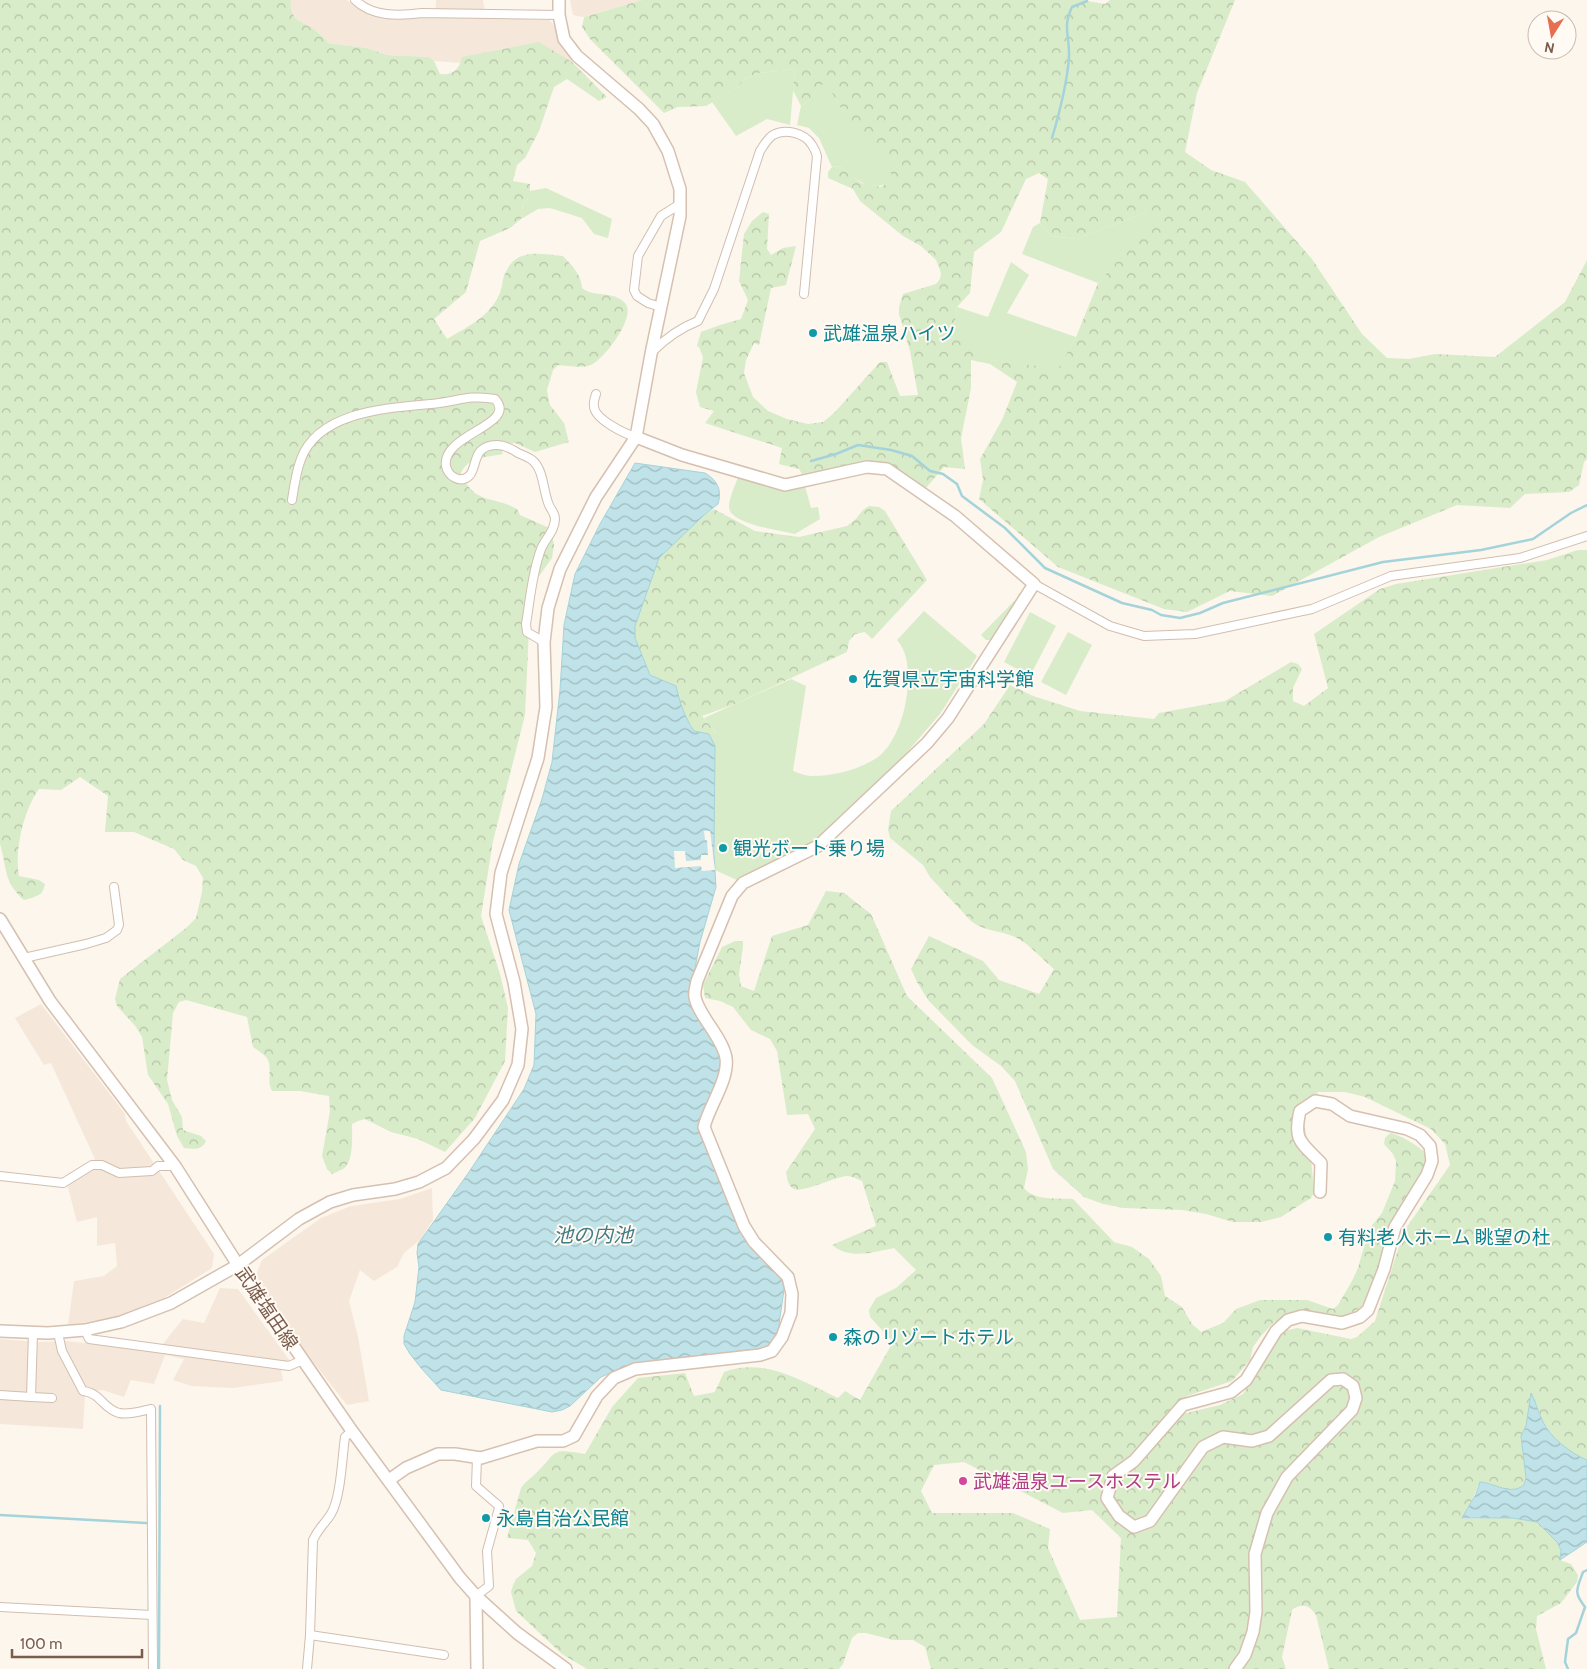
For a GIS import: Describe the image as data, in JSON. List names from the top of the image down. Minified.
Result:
{"streets":{"street":["武雄塩田線"]},"water":["池の内池"],"places":["武雄温泉ハイツ","佐賀県立宇宙科学館","観光ボート乗り場","有料老人ホーム 眺望の杜","森のリゾートホテル","武雄温泉ユースホステル","永島自治公民館"],"scale_bar":"100 m","north":"bottom"}
